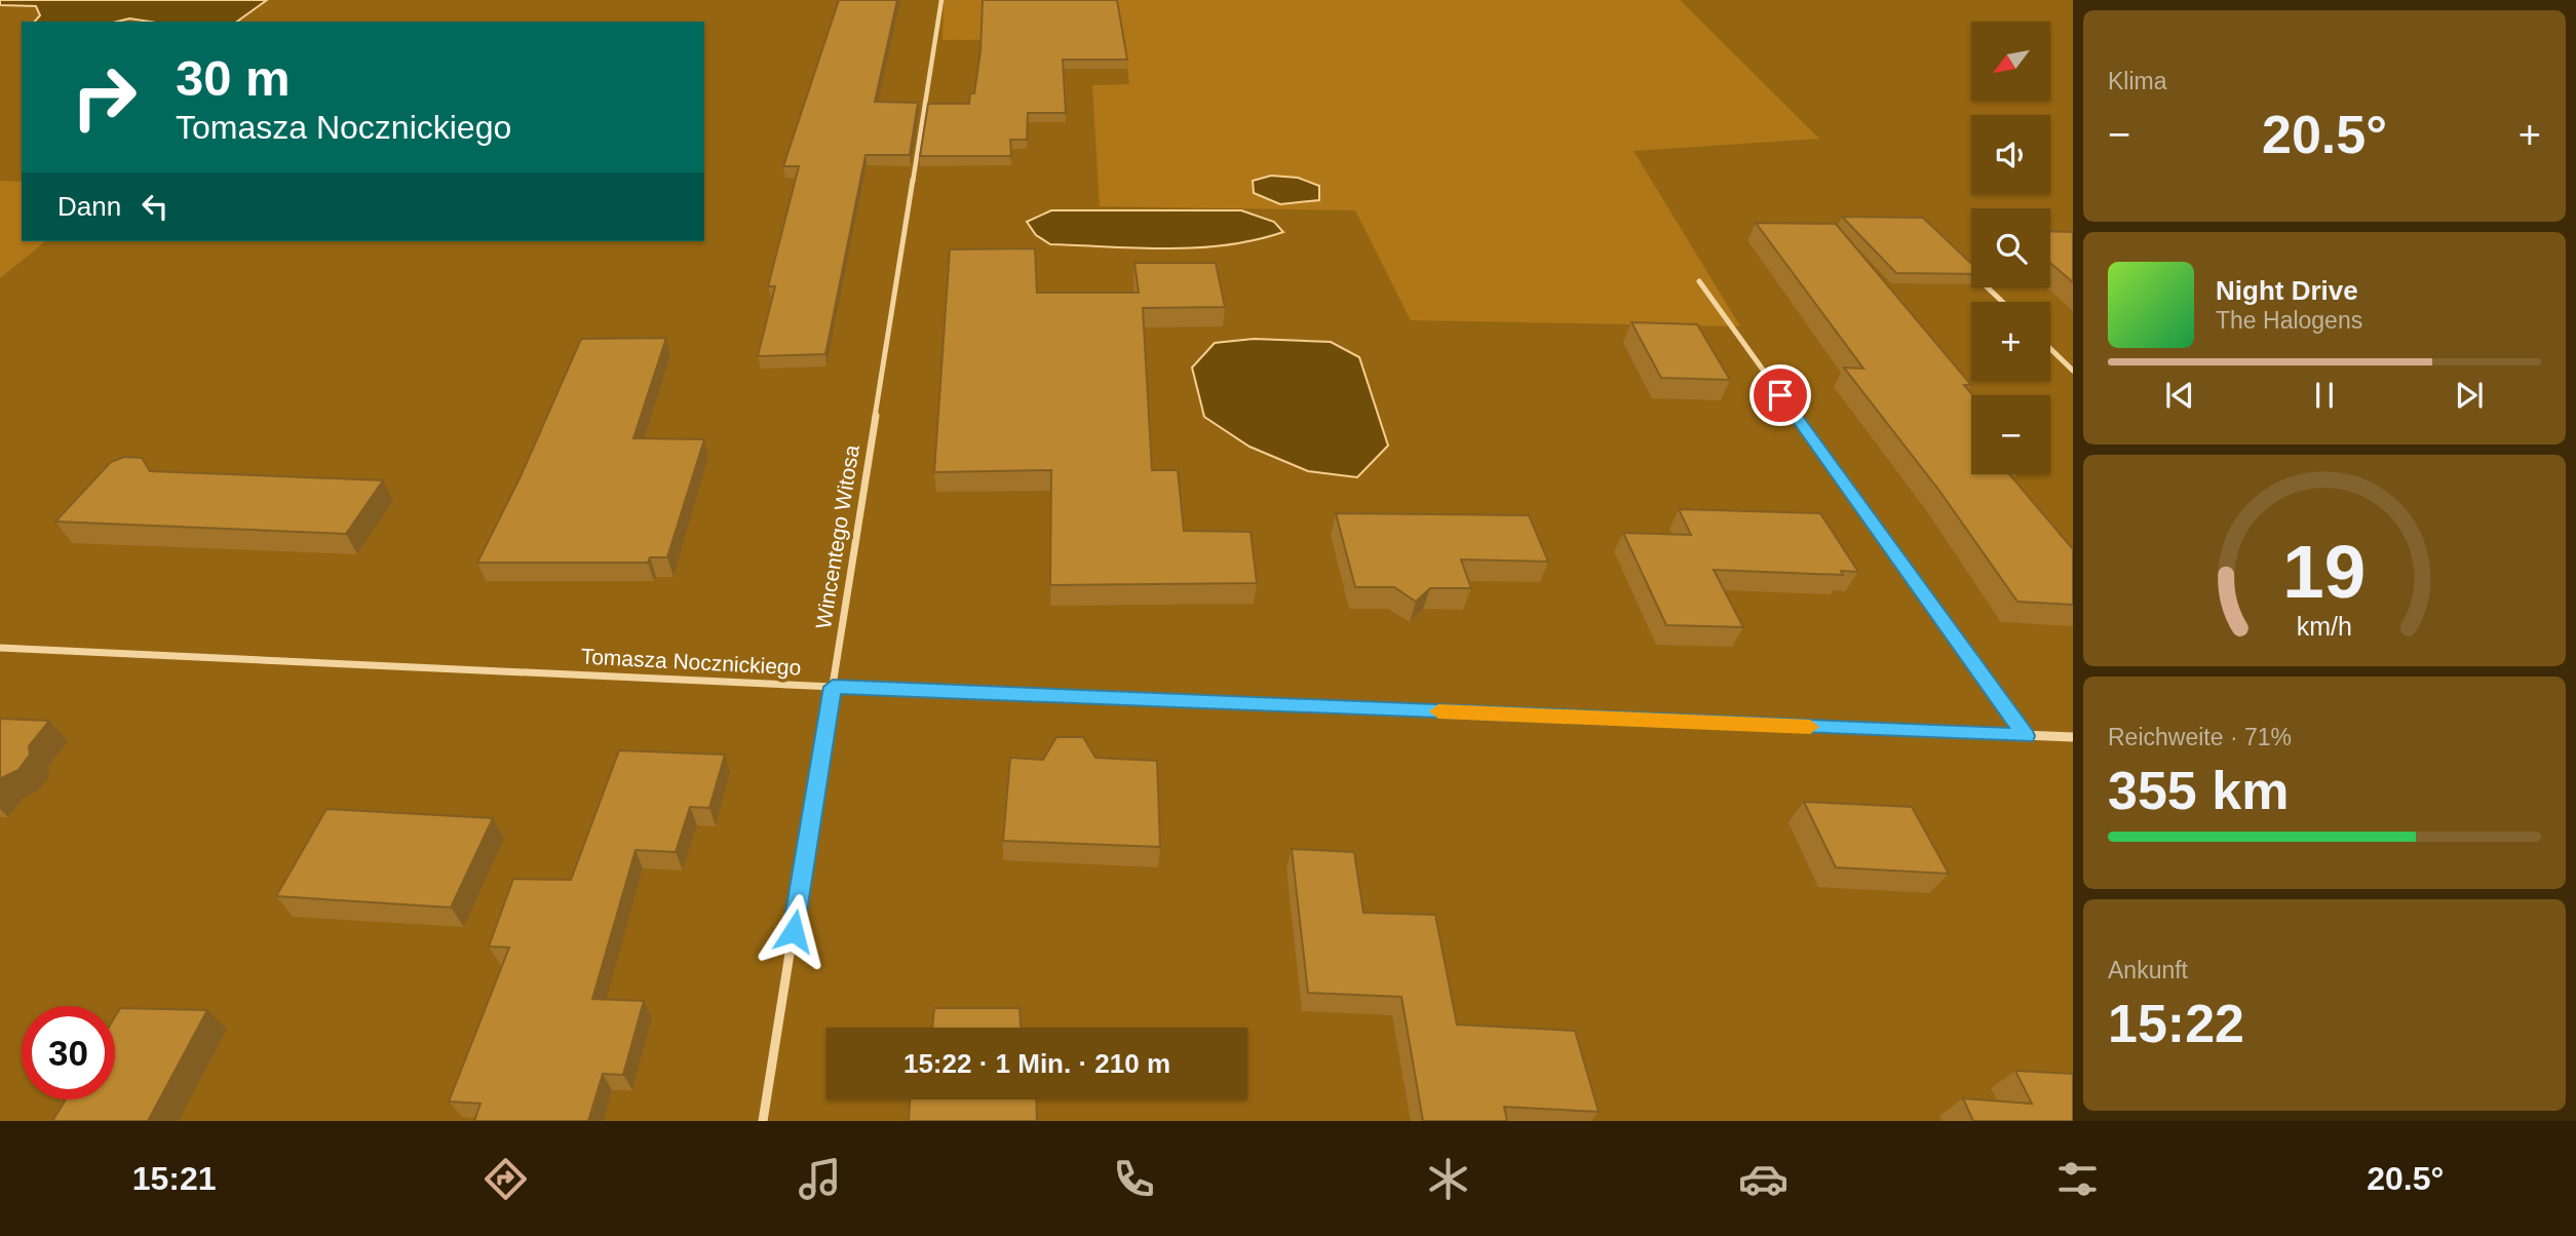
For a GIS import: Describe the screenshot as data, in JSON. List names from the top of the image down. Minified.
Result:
{"streets":{"street":["Wincentego Witosa","Tomasza Nocznickiego"]},"crossings":[["Wincentego Witosa","Tomasza Nocznickiego"]],"north":"bottom left","page":{"tile":["Klima",["Reichweite · 71%","355 km"],["Ankunft","15:22"]],"map_buttons":["+","−"],"turn":["30 m","Tomasza Nocznickiego"],"heat":["−","20.5°","+"],"then":"Dann","song":["Night Drive","The Halogens"],"limit":"30","trip":"15:22 · 1 Min. · 210 m","tabs":["15:21","20.5°"],"gauge":["19","km/h"]}}
